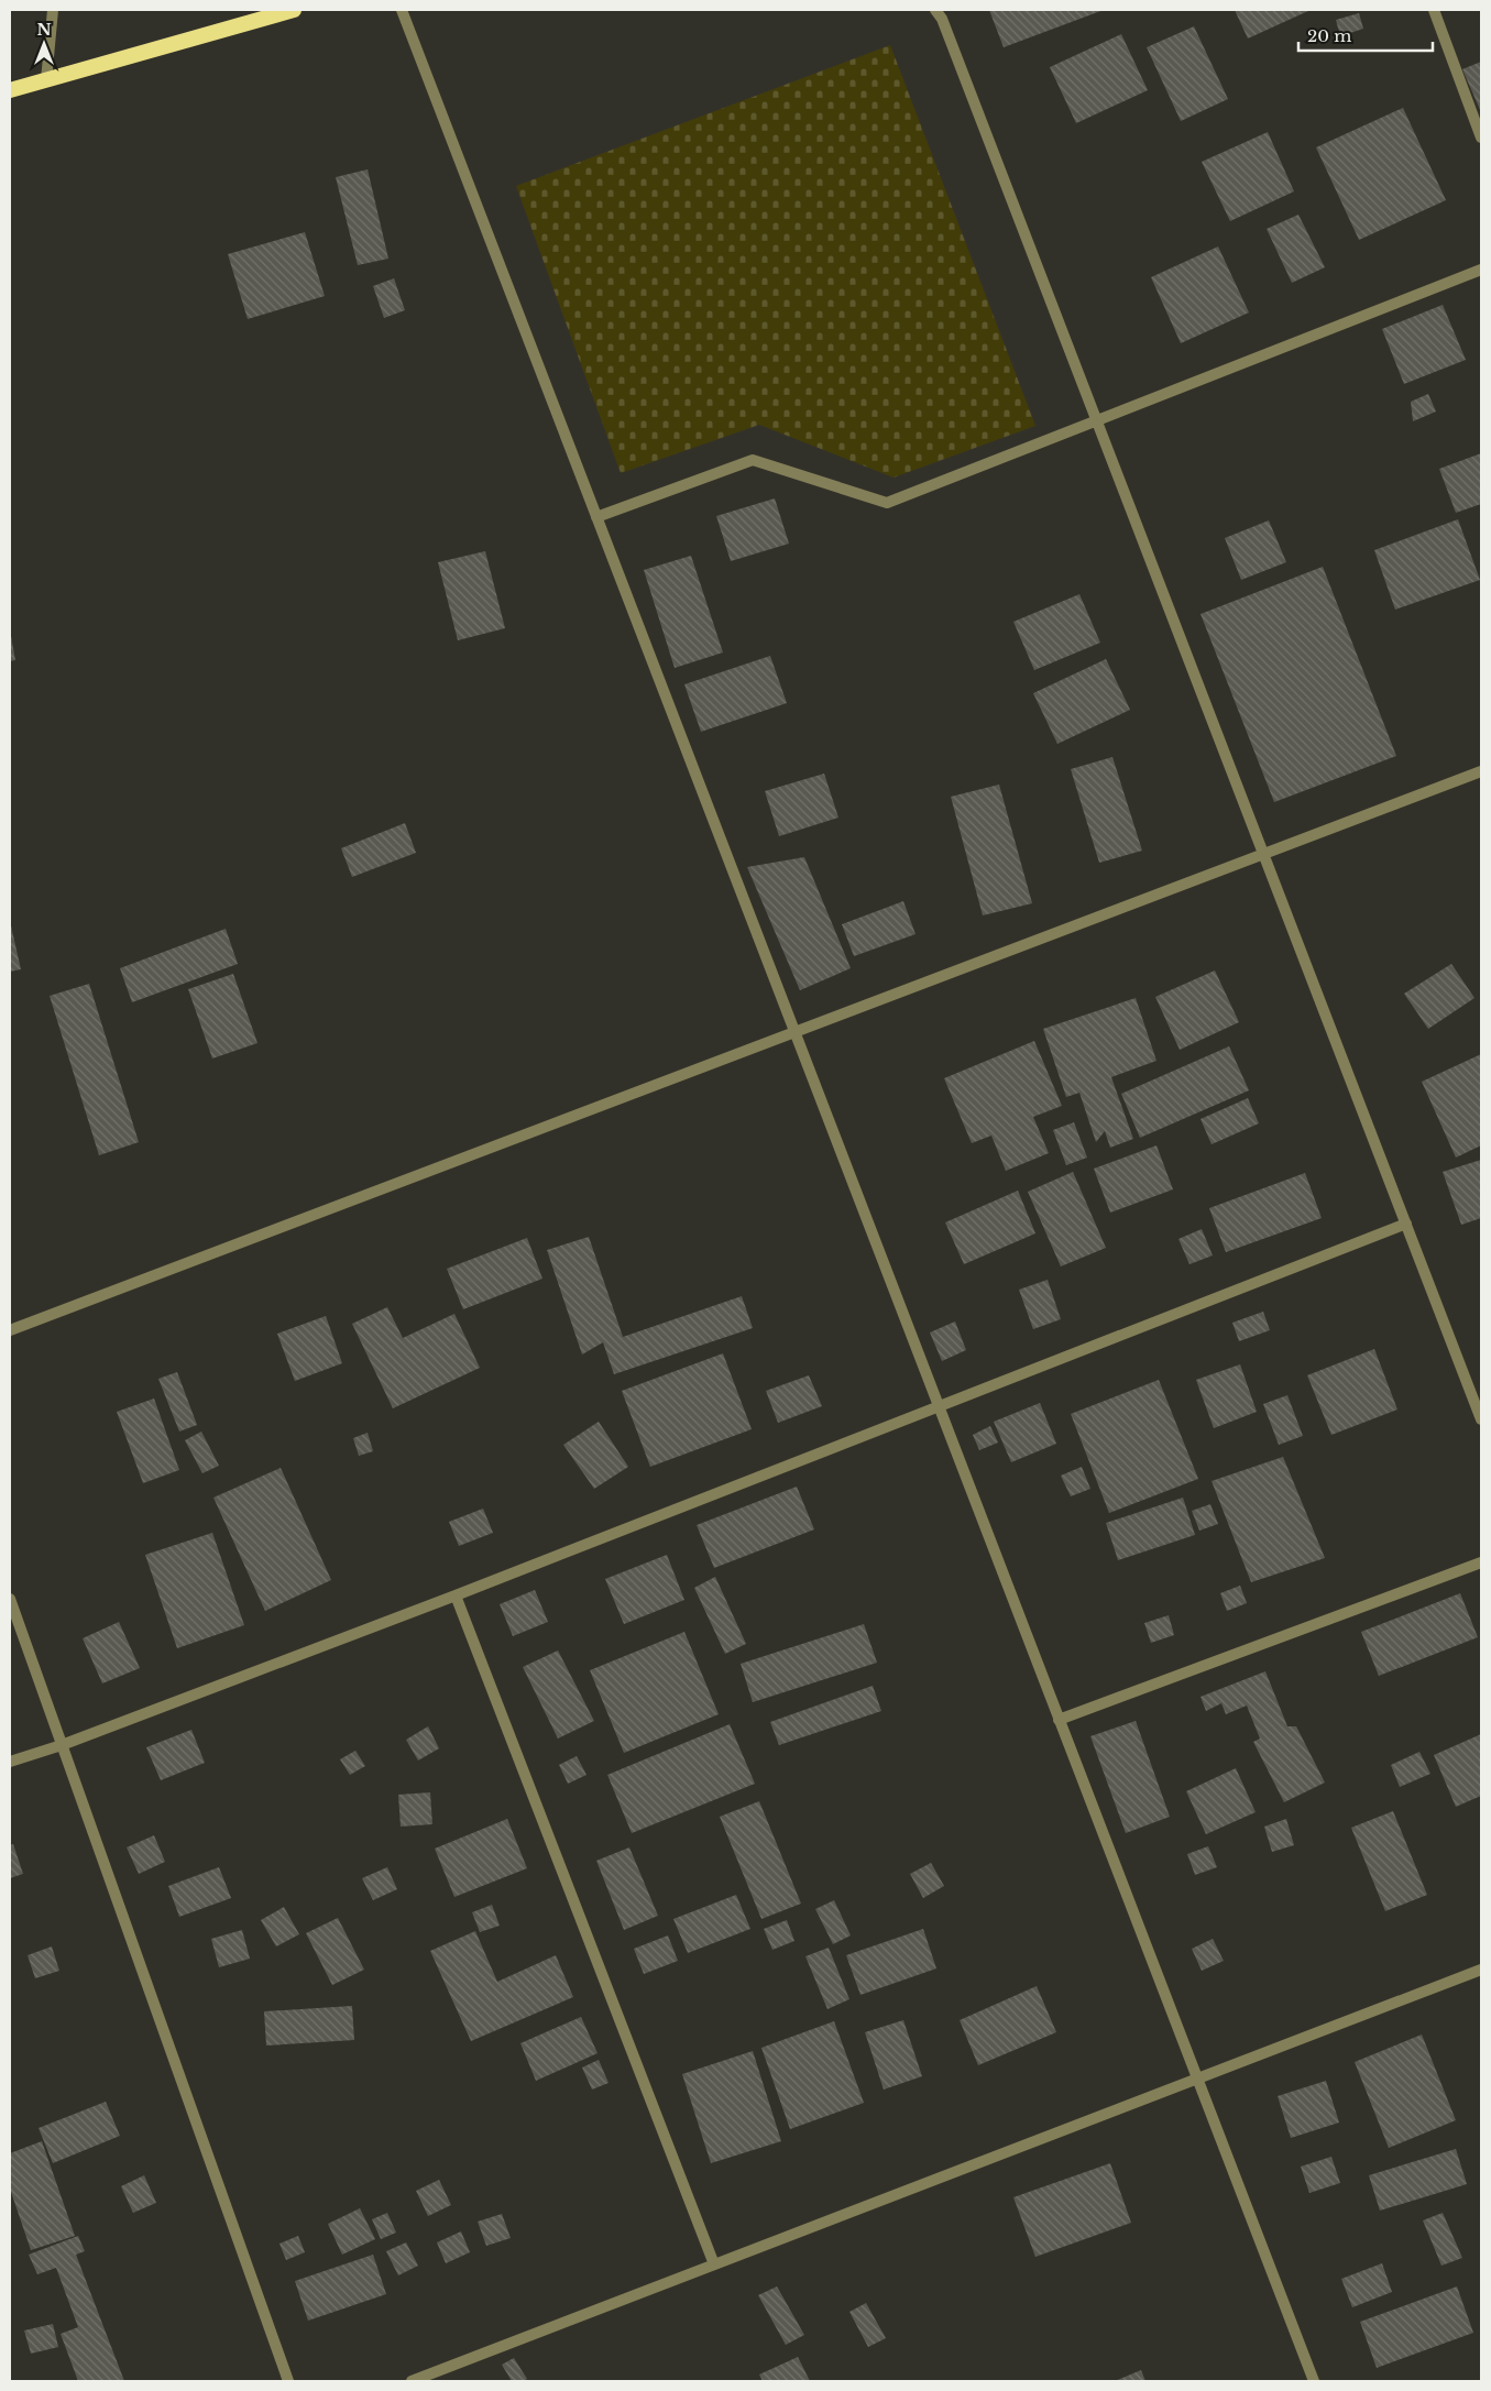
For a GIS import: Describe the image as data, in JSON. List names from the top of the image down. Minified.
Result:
{"scale_bar":"20 m","north":"top"}
